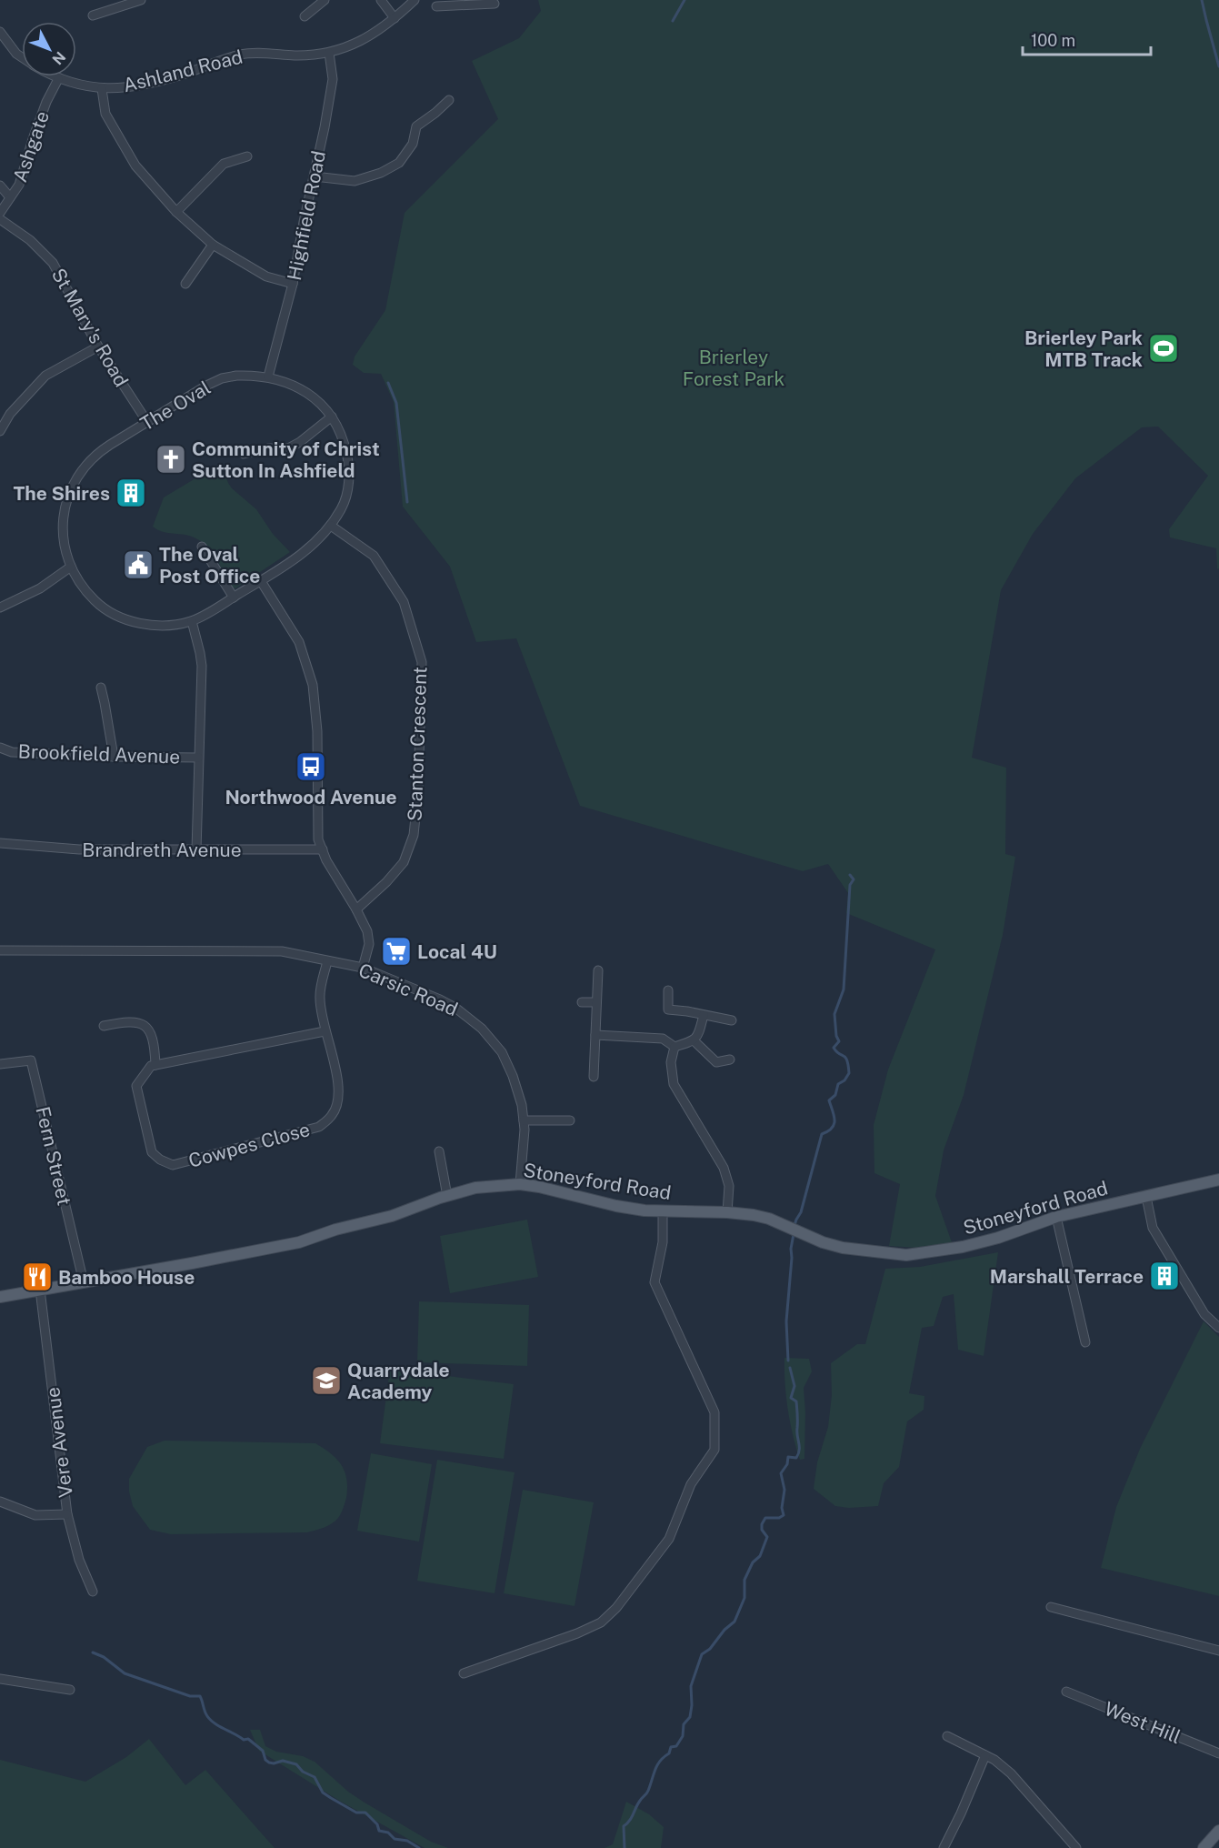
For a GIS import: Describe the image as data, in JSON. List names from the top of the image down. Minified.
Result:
{"streets":{"main road":["Stoneyford Road"],"street":["Ashland Road","Ashgate","Highfield Road","St Mary's Road","The Oval","Stanton Crescent","Brookfield Avenue","Brandreth Avenue","Carsic Road","Cowpes Close","Fern Street","Vere Avenue","West Hill"]},"crossings":[["Ashland Road","Ashgate"],["Ashland Road","Highfield Road"],["Highfield Road","The Oval"],["St Mary's Road","The Oval"],["The Oval","Stanton Crescent"],["Carsic Road","Cowpes Close"],["Carsic Road","Stoneyford Road"],["Fern Street","Stoneyford Road"],["Stoneyford Road","Vere Avenue"]],"parks":["Brierley Forest Park"],"places":{"sports":["Brierley Park MTB Track"],"church":["Community of Christ Sutton In Ashfield"],"building":["The Shires","Marshall Terrace"],"public building":["The Oval Post Office"],"bus stop":["Northwood Avenue"],"supermarket":["Local 4U"],"restaurant":["Bamboo House"],"school or university":["Quarrydale Academy"]},"scale_bar":"100 m","north":"bottom right"}
